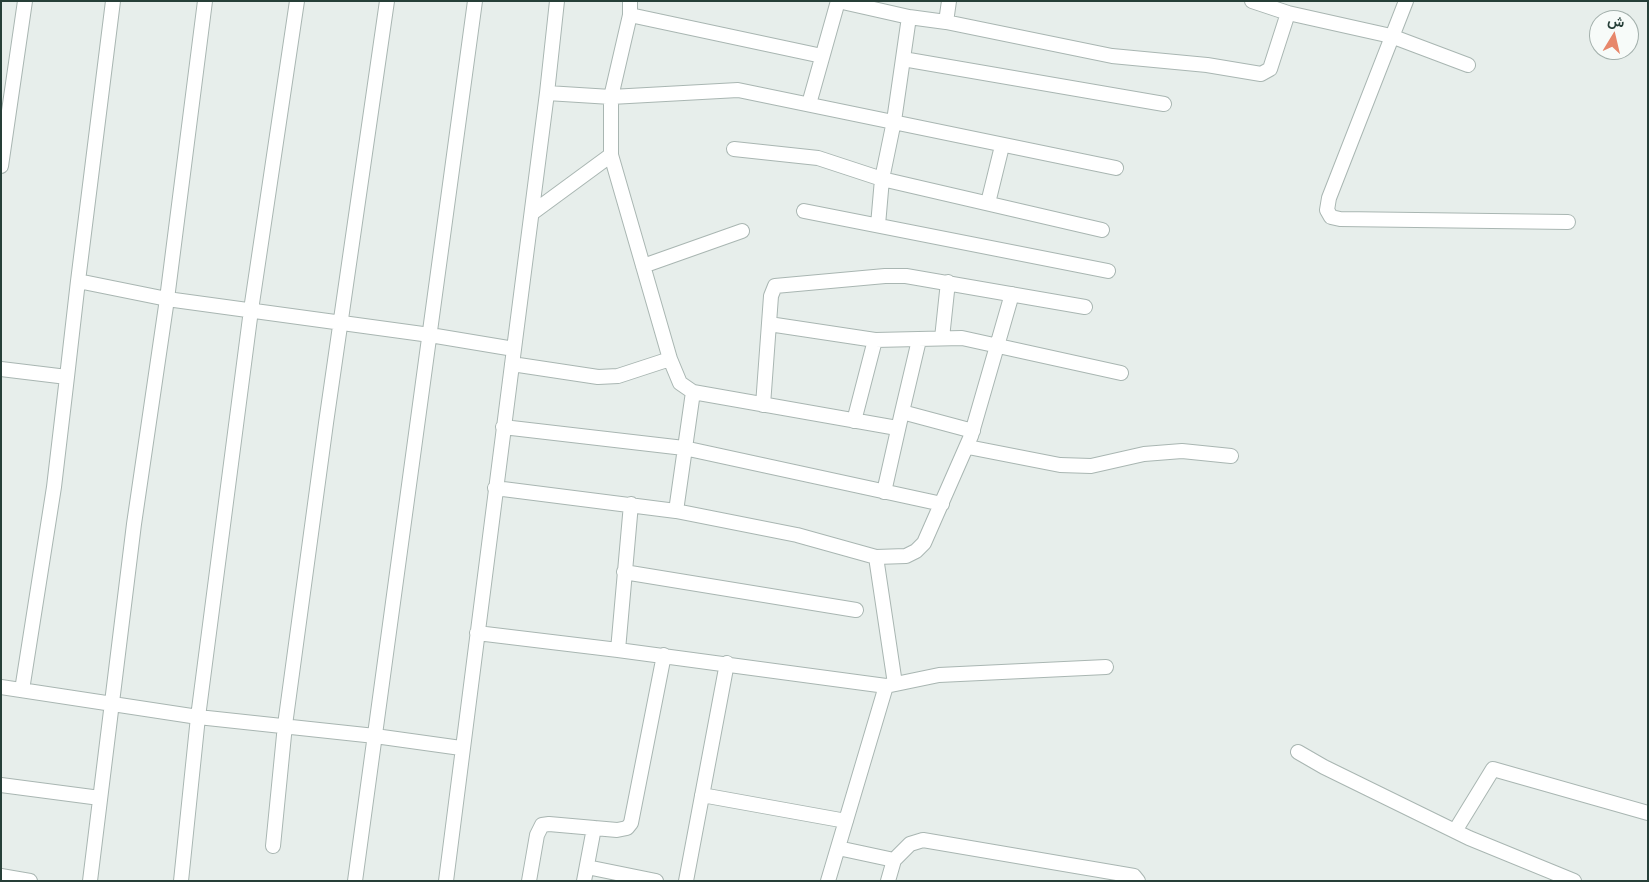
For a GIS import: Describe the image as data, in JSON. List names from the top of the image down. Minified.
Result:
{"north":"top"}
